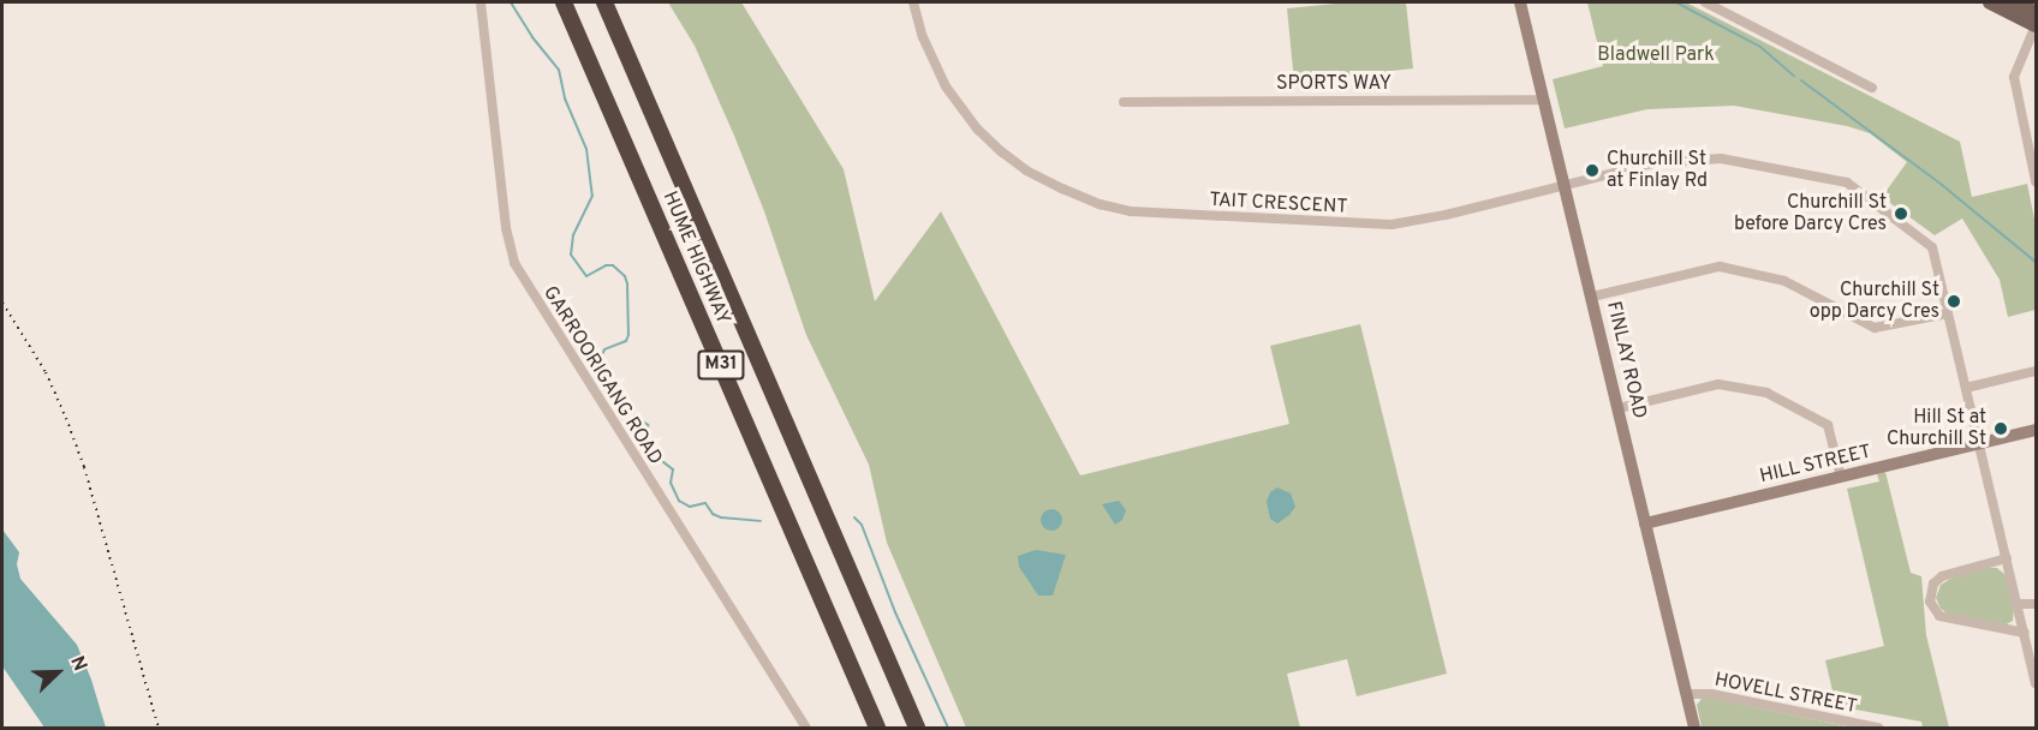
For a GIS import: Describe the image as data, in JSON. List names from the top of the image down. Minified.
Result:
{"streets":{"highway":["HUME HIGHWAY","M31"],"street":["SPORTS WAY","TAIT CRESCENT","FINLAY ROAD","GARROORIGANG ROAD","HILL STREET","HOVELL STREET"]},"crossings":[["SPORTS WAY","FINLAY ROAD"],["TAIT CRESCENT","FINLAY ROAD"],["TAIT CRESCENT","HILL STREET"],["FINLAY ROAD","HILL STREET"],["FINLAY ROAD","HOVELL STREET"]],"parks":["Bladwell Park"],"places":["Churchill St at Finlay Rd","Churchill St before Darcy Cres","Churchill St opp Darcy Cres","Hill St at Churchill St"],"north":"top right"}
